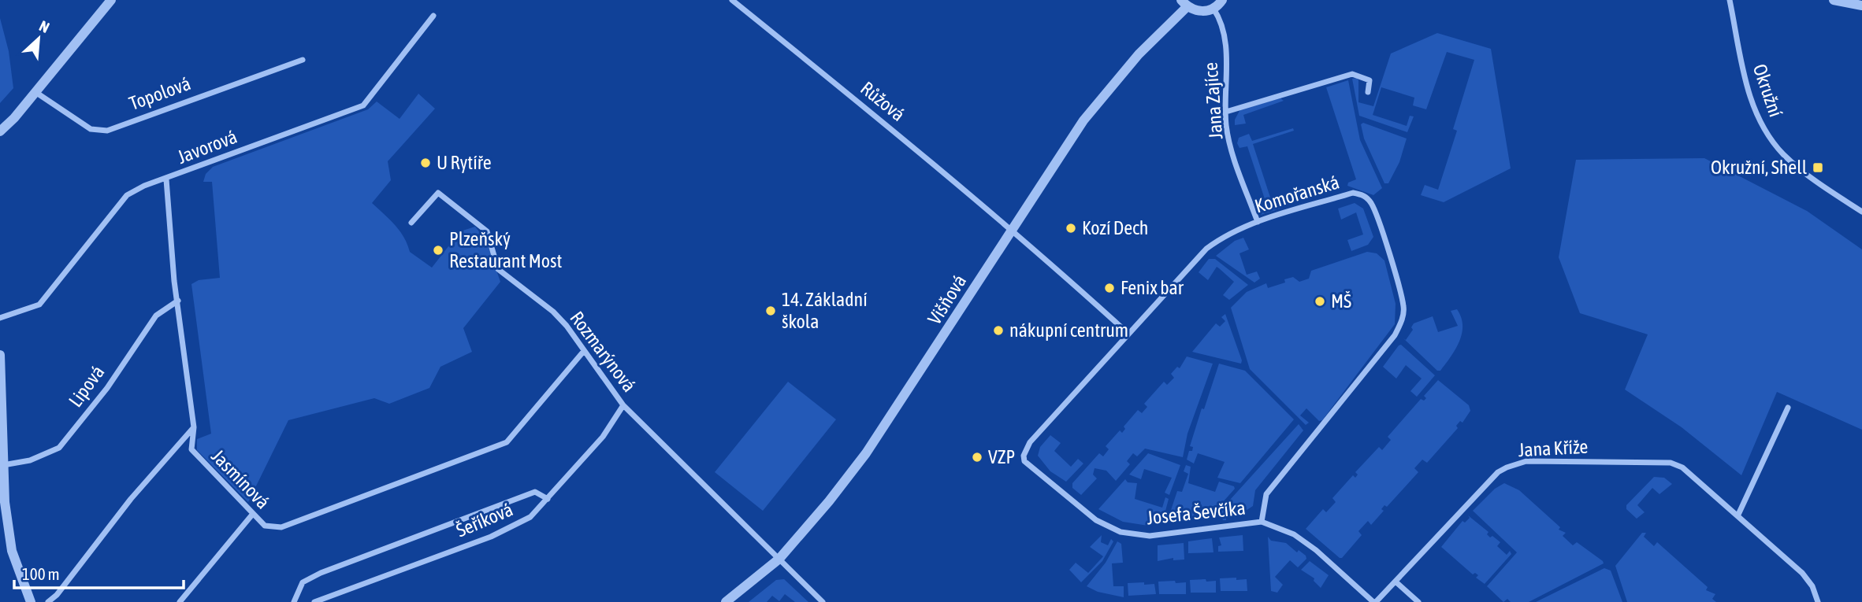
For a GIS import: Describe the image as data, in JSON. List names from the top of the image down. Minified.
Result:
{"streets":{"street":["Okružní","Topolová","Jana Zajíce","Růžová","Javorová","Komořanská","Višňová","Rozmarýnová","Lipová","Jana Kříže","Jasmínová","Josefa Ševčíka","Šeříková"]},"crossings":[["Jana Zajíce","Komořanská"],["Růžová","Komořanská"],["Růžová","Višňová"],["Javorová","Jasmínová"],["Komořanská","Josefa Ševčíka"],["Višňová","Rozmarýnová"],["Rozmarýnová","Jasmínová"],["Rozmarýnová","Šeříková"],["Lipová","Jasmínová"],["Jana Kříže","Josefa Ševčíka"]],"places":{"other":["U Rytíře","Kozí Dech","Plzeňský Restaurant Most","Fenix bar","MŠ","14. Základní škola","nákupní centrum","VZP"],"transit":["Okružní, Shell"]},"scale_bar":"100 m","north":"top right"}
